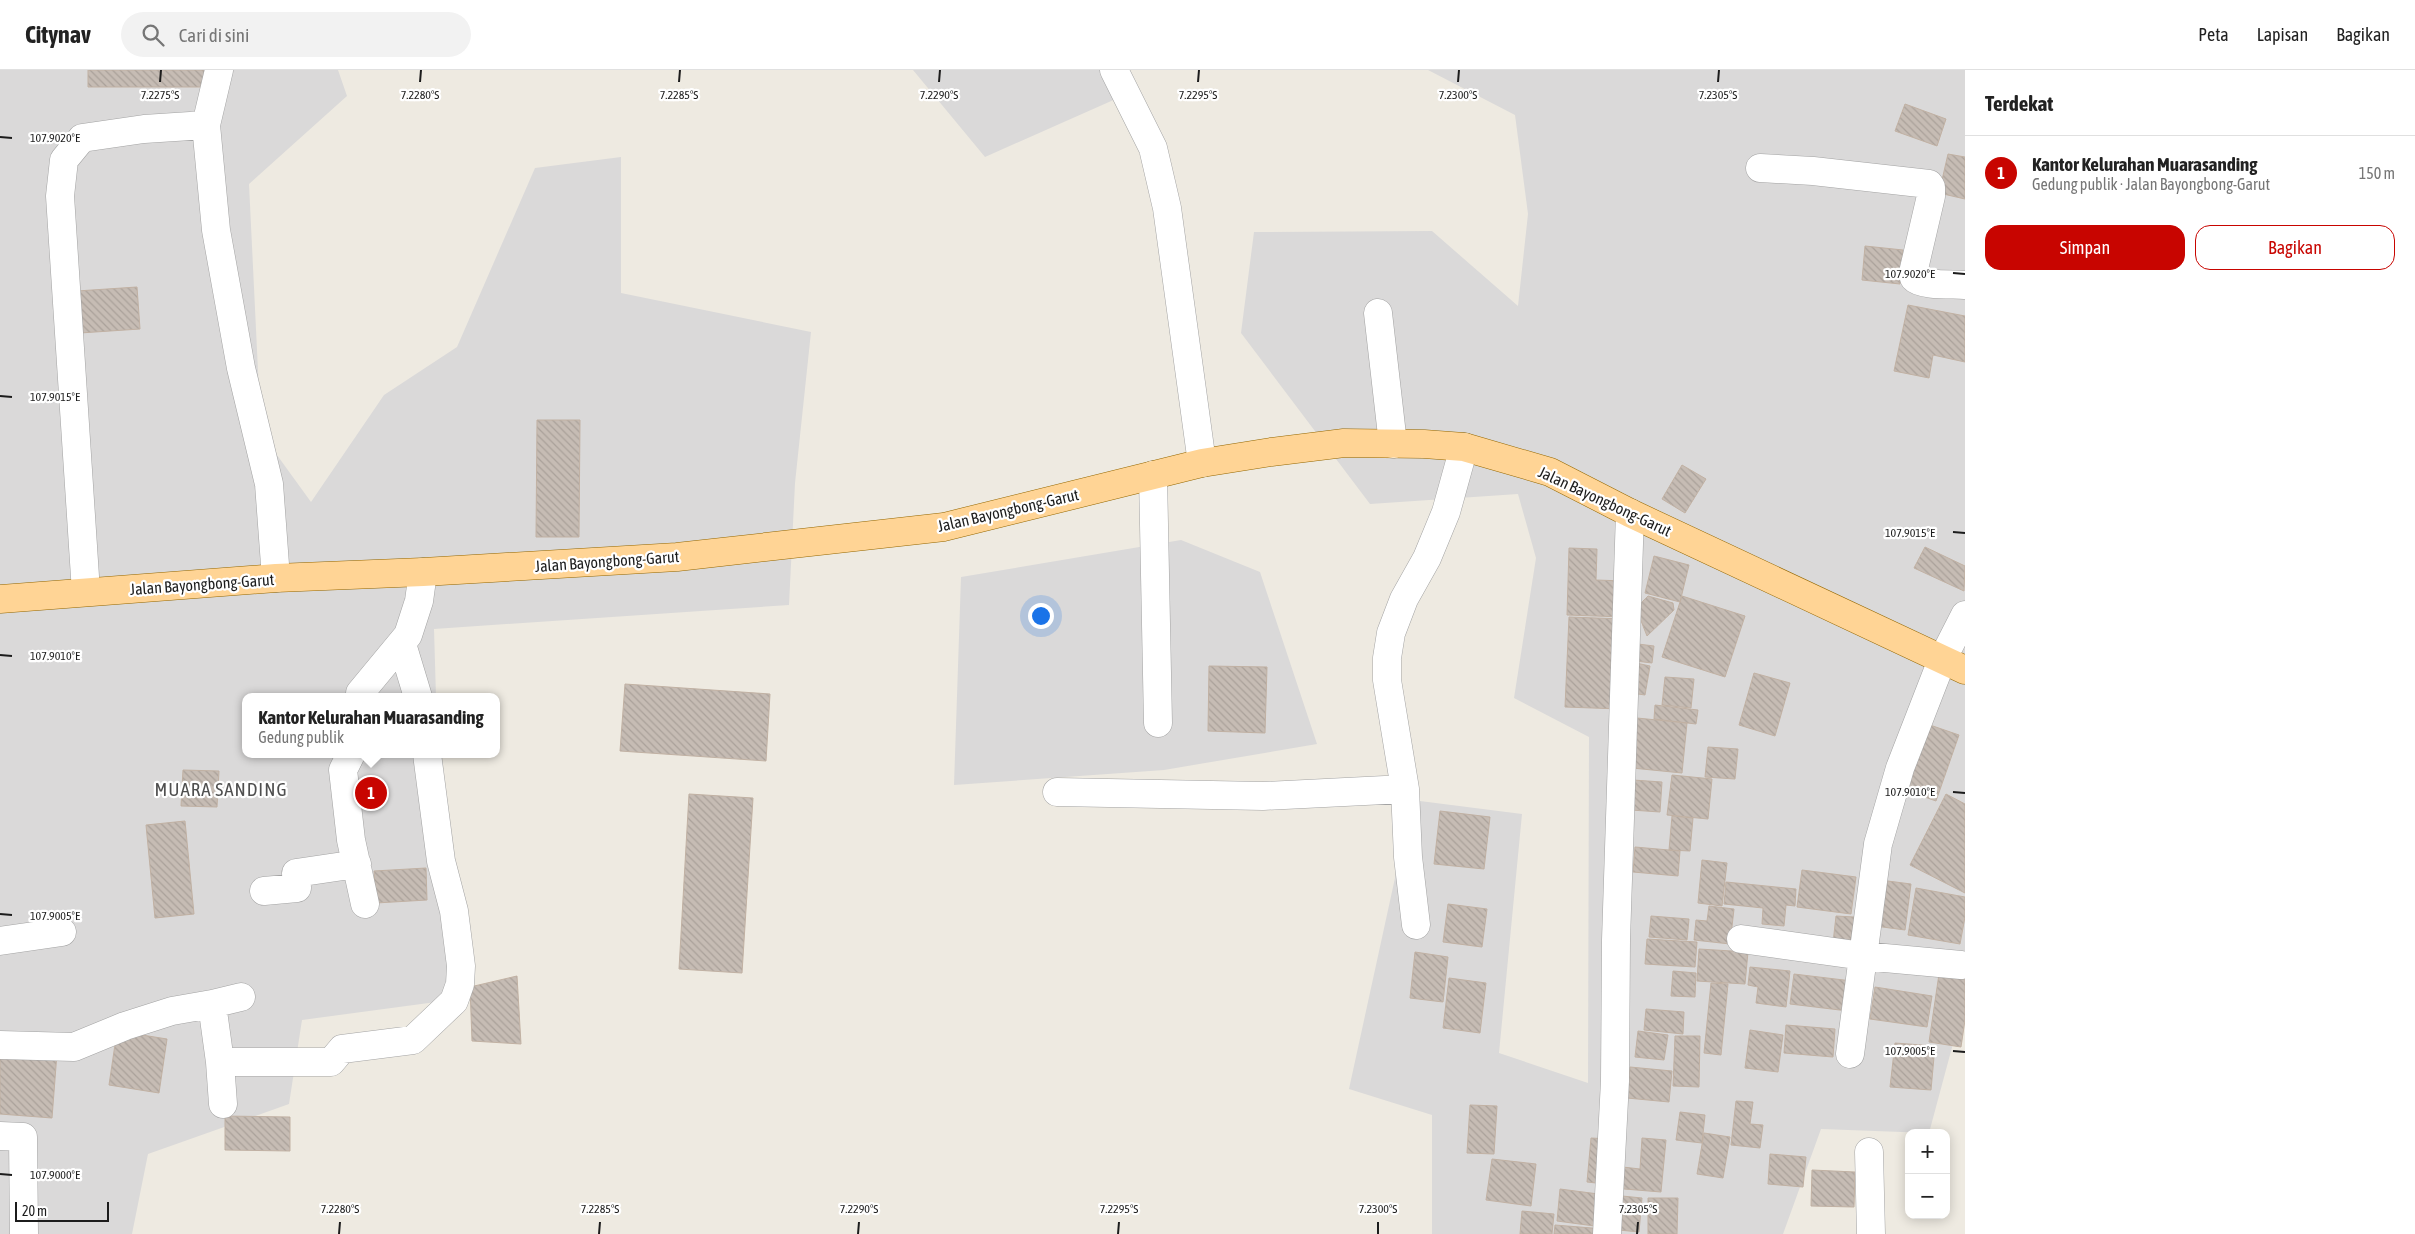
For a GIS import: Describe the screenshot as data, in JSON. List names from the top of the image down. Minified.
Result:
{"streets":{"main road":["Jalan Bayongbong-Garut"]},"districts":["MUARA SANDING"],"scale_bar":"20 m","page":{"header":"Citynav","search":"Cari di sini","nav":["Peta","Lapisan","Bagikan"],"heading":"Terdekat","list":[{"mark":"1","name":"Kantor Kelurahan Muarasanding","note":"Gedung publik · Jalan Bayongbong-Garut","value":"150 m"}],"buttons":["Simpan","Bagikan"],"popup":["Kantor Kelurahan Muarasanding","Gedung publik"],"pins":"1","map_buttons":["+","−"],"scale":"20 m"},"coordinates":["7.2275°S","7.2280°S","7.2285°S","7.2290°S","7.2295°S","7.2300°S","7.2305°S","107.9020°E","107.9015°E","107.9010°E","107.9005°E","107.9000°E"]}
